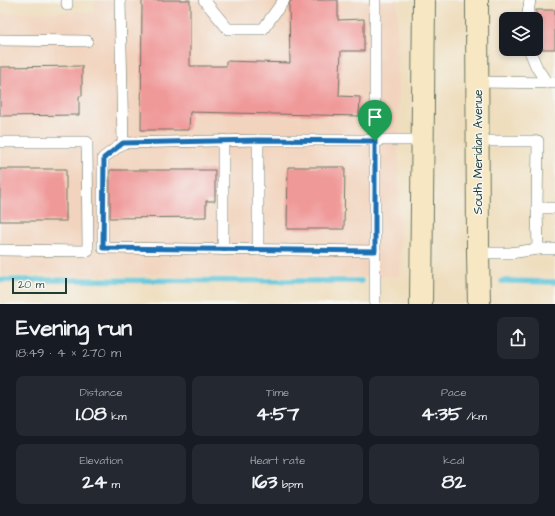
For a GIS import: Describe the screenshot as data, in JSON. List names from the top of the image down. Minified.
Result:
{"streets":{"main road":["South Meridian Avenue"]},"scale_bar":"20 m","page":{"scale":"20 m","heading":["Evening run","18:49 · 4 × 270 m"],"stats":[["Distance","1.08 km"],["Time","4:57"],["Pace","4:35 /km"],["Elevation","24 m"],["Heart rate","163 bpm"],["kcal","82"]]}}
